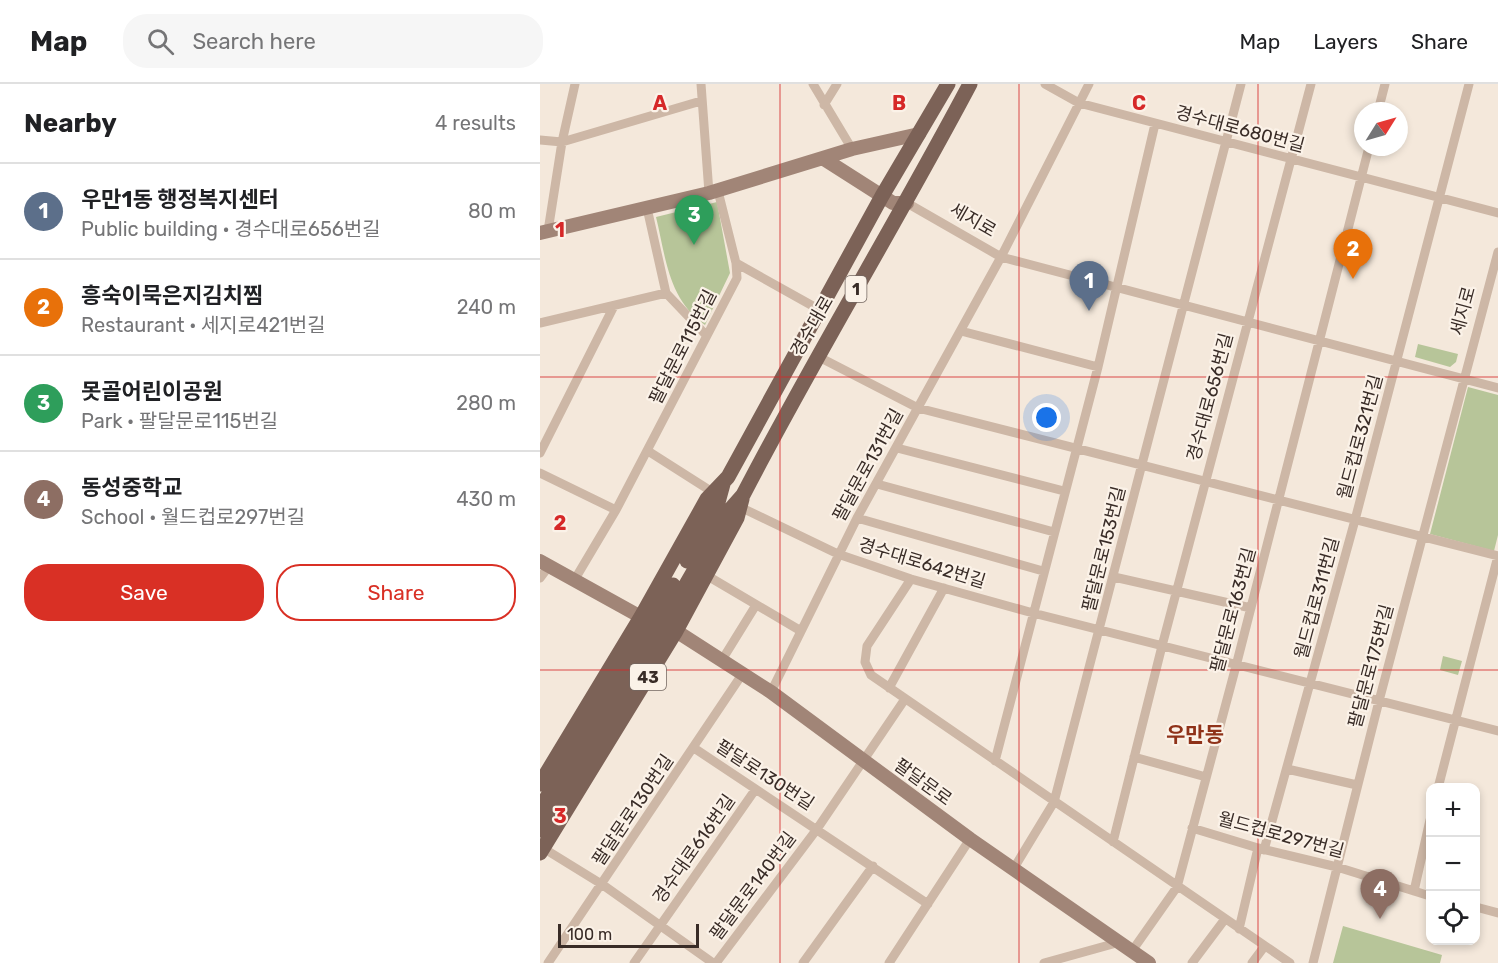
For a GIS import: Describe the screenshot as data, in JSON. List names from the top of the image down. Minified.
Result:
{"streets":{"main road":["1","경수대로","43"],"street":["경수대로680번길","세지로","팔달문로115번길","경수대로656번길","월드컵로321번길","팔달문로131번길","팔달문로153번길","경수대로642번길","월드컵로311번길","팔달문로163번길","팔달문로175번길","팔달로130번길","팔달문로","팔달문로130번길","월드컵로297번길","경수대로616번길","팔달문로140번길"]},"crossings":[["경수대로680번길","팔달문로131번길"],["경수대로680번길","팔달문로163번길"],["세지로","경수대로"],["세지로","경수대로656번길"],["세지로","월드컵로321번길"],["세지로","팔달문로131번길"],["세지로","팔달문로153번길"],["세지로","팔달문로163번길"],["세지로","팔달문로175번길"],["1","경수대로"],["경수대로","경수대로656번길"],["경수대로","경수대로642번길"],["경수대로","팔달문로"],["경수대로","경수대로616번길"],["경수대로656번길","월드컵로321번길"],["경수대로656번길","팔달문로131번길"],["경수대로656번길","팔달문로153번길"],["경수대로656번길","팔달문로163번길"],["월드컵로321번길","월드컵로311번길"],["월드컵로321번길","팔달문로163번길"],["월드컵로321번길","팔달문로175번길"],["팔달문로131번길","경수대로642번길"],["팔달문로131번길","팔달문로"],["팔달문로153번길","경수대로642번길"],["팔달문로153번길","팔달문로"],["경수대로642번길","월드컵로311번길"],["경수대로642번길","팔달문로163번길"],["월드컵로311번길","팔달문로163번길"],["월드컵로311번길","팔달문로175번길"],["월드컵로311번길","월드컵로297번길"],["팔달문로163번길","팔달문로"],["팔달문로163번길","월드컵로297번길"],["팔달문로175번길","월드컵로297번길"],["팔달로130번길","팔달문로130번길"],["팔달로130번길","경수대로616번길"],["팔달로130번길","팔달문로140번길"],["팔달문로","팔달문로130번길"],["팔달문로","팔달문로140번길"],["팔달문로130번길","경수대로616번길"],["경수대로616번길","팔달문로140번길"]],"districts":["우만동"],"scale_bar":"100 m","north":"top right","page":{"header":"Map","search":"Search here","nav":["Map","Layers","Share"],"heading":["Nearby","4 results"],"list":[{"mark":"1","name":"우만1동 행정복지센터","note":"Public building · 경수대로656번길","value":"80 m"},{"mark":"2","name":"흥숙이묵은지김치찜","note":"Restaurant · 세지로421번길","value":"240 m"},{"mark":"3","name":"못골어린이공원","note":"Park · 팔달문로115번길","value":"280 m"},{"mark":"4","name":"동성중학교","note":"School · 월드컵로297번길","value":"430 m"}],"pins":["3","2","1","4"],"buttons":["Save","Share"],"map_buttons":["+","−"],"scale":"100 m"},"grid":{"columns":["A","B","C"],"rows":["1","2","3"]}}
